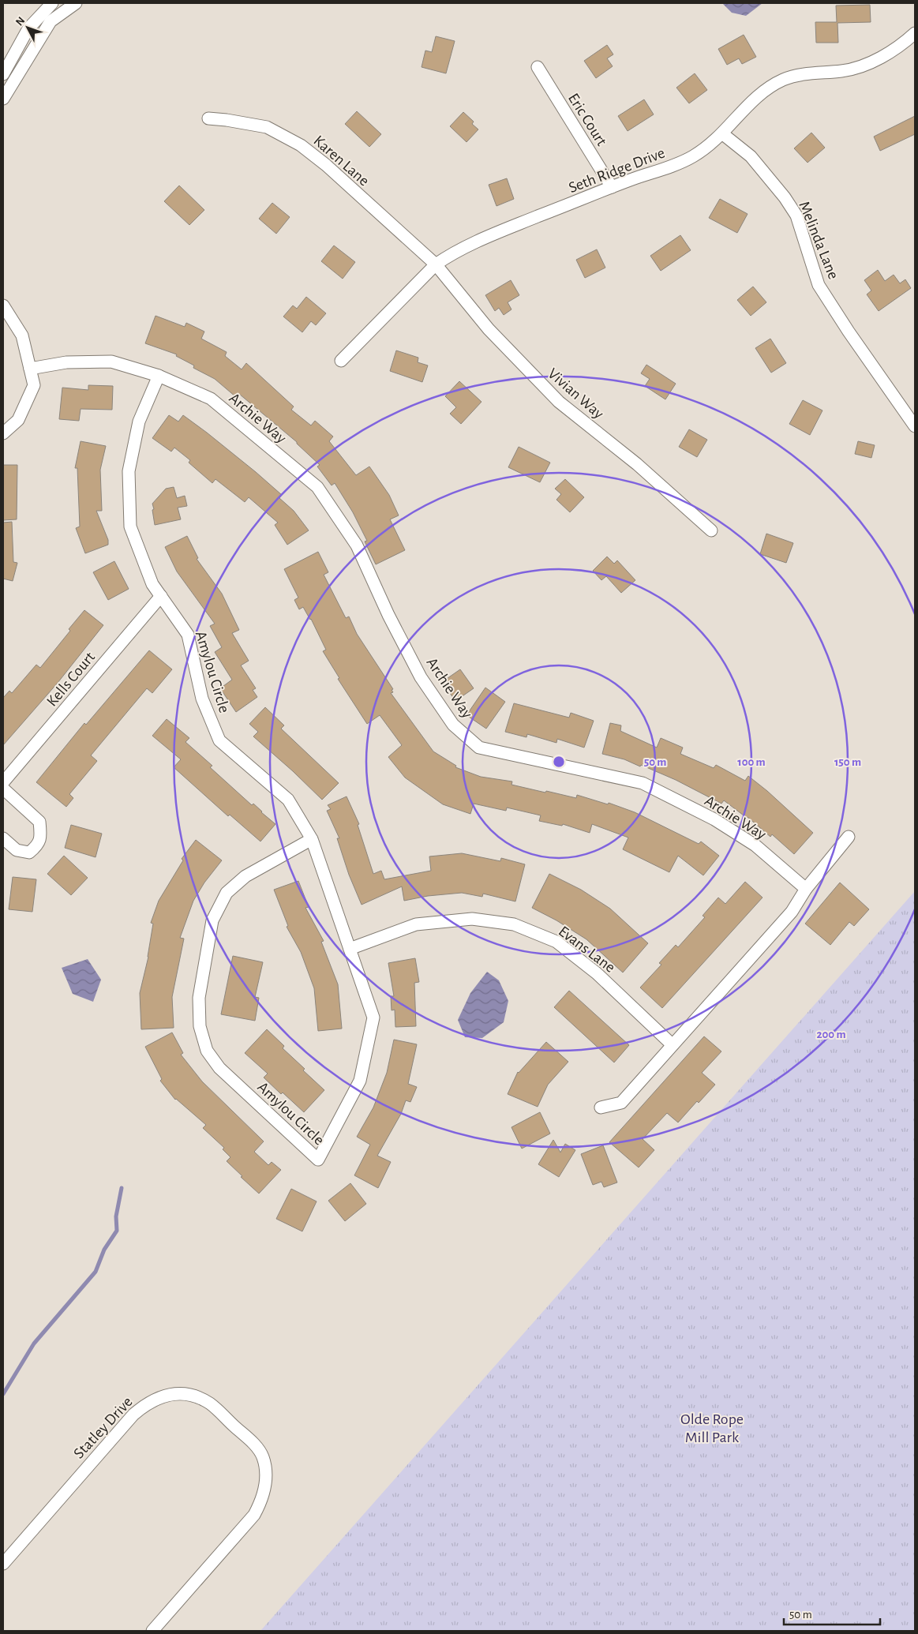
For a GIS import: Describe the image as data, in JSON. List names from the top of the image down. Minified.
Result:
{"streets":{"street":["Eric Court","Karen Lane","Seth Ridge Drive","Melinda Lane","Vivian Way","Archie Way","Amylou Circle","Kells Court","Evans Lane","Statley Drive"]},"crossings":[["Eric Court","Seth Ridge Drive"],["Karen Lane","Seth Ridge Drive"],["Karen Lane","Vivian Way"],["Seth Ridge Drive","Melinda Lane"],["Seth Ridge Drive","Vivian Way"],["Archie Way","Amylou Circle"],["Amylou Circle","Kells Court"],["Amylou Circle","Evans Lane"]],"parks":["Olde Rope Mill Park"],"scale_bar":"50 m","north":"top left","rings":["50 m","100 m","150 m","200 m"]}
